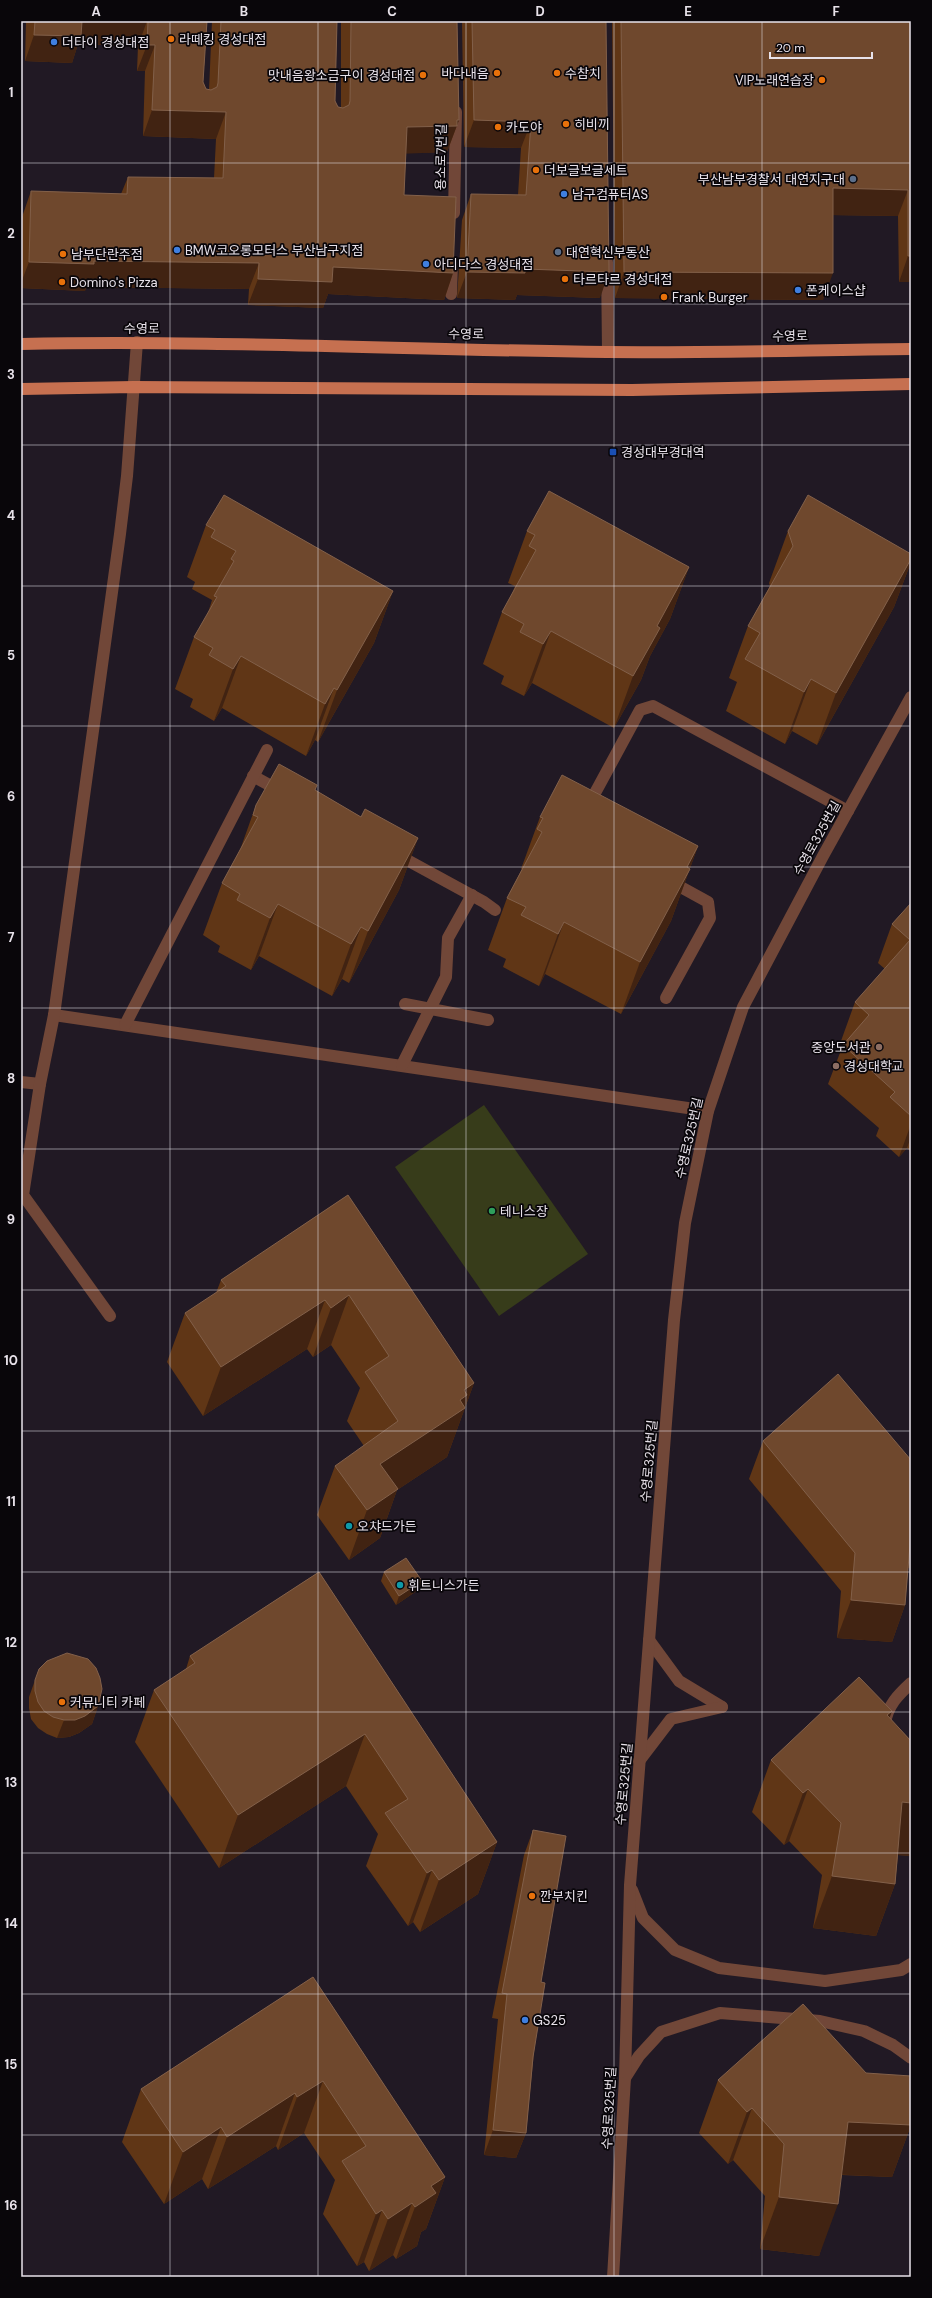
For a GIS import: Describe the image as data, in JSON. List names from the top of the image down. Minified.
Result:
{"streets":{"main road":["수영로"],"street":["용소로7번길","수영로325번길"]},"places":{"other":["라떼킹 경성대점","더타이 경성대점","바다내음","수참치","맛내음왕소금구이 경성대점","VIP노래연습장","히비끼","카도야","더보글보글세트","부산남부경찰서 대연지구대","남구컴퓨터AS","BMW코오롱모터스 부산남구지점","대연혁신부동산","남부단란주점","아디다스 경성대점","타르타르 경성대점","Domino's Pizza","폰케이스샵","Frank Burger","중앙도서관","경성대학교","테니스장","오챠드가든","휘트니스가든","커뮤니티 카페","깐부치킨","GS25"],"transit":["경성대부경대역"]},"scale_bar":"20 m","grid":{"columns":["A","B","C","D","E","F"],"rows":["1","2","3","4","5","6","7","8","9","10","11","12","13","14","15","16"]}}
